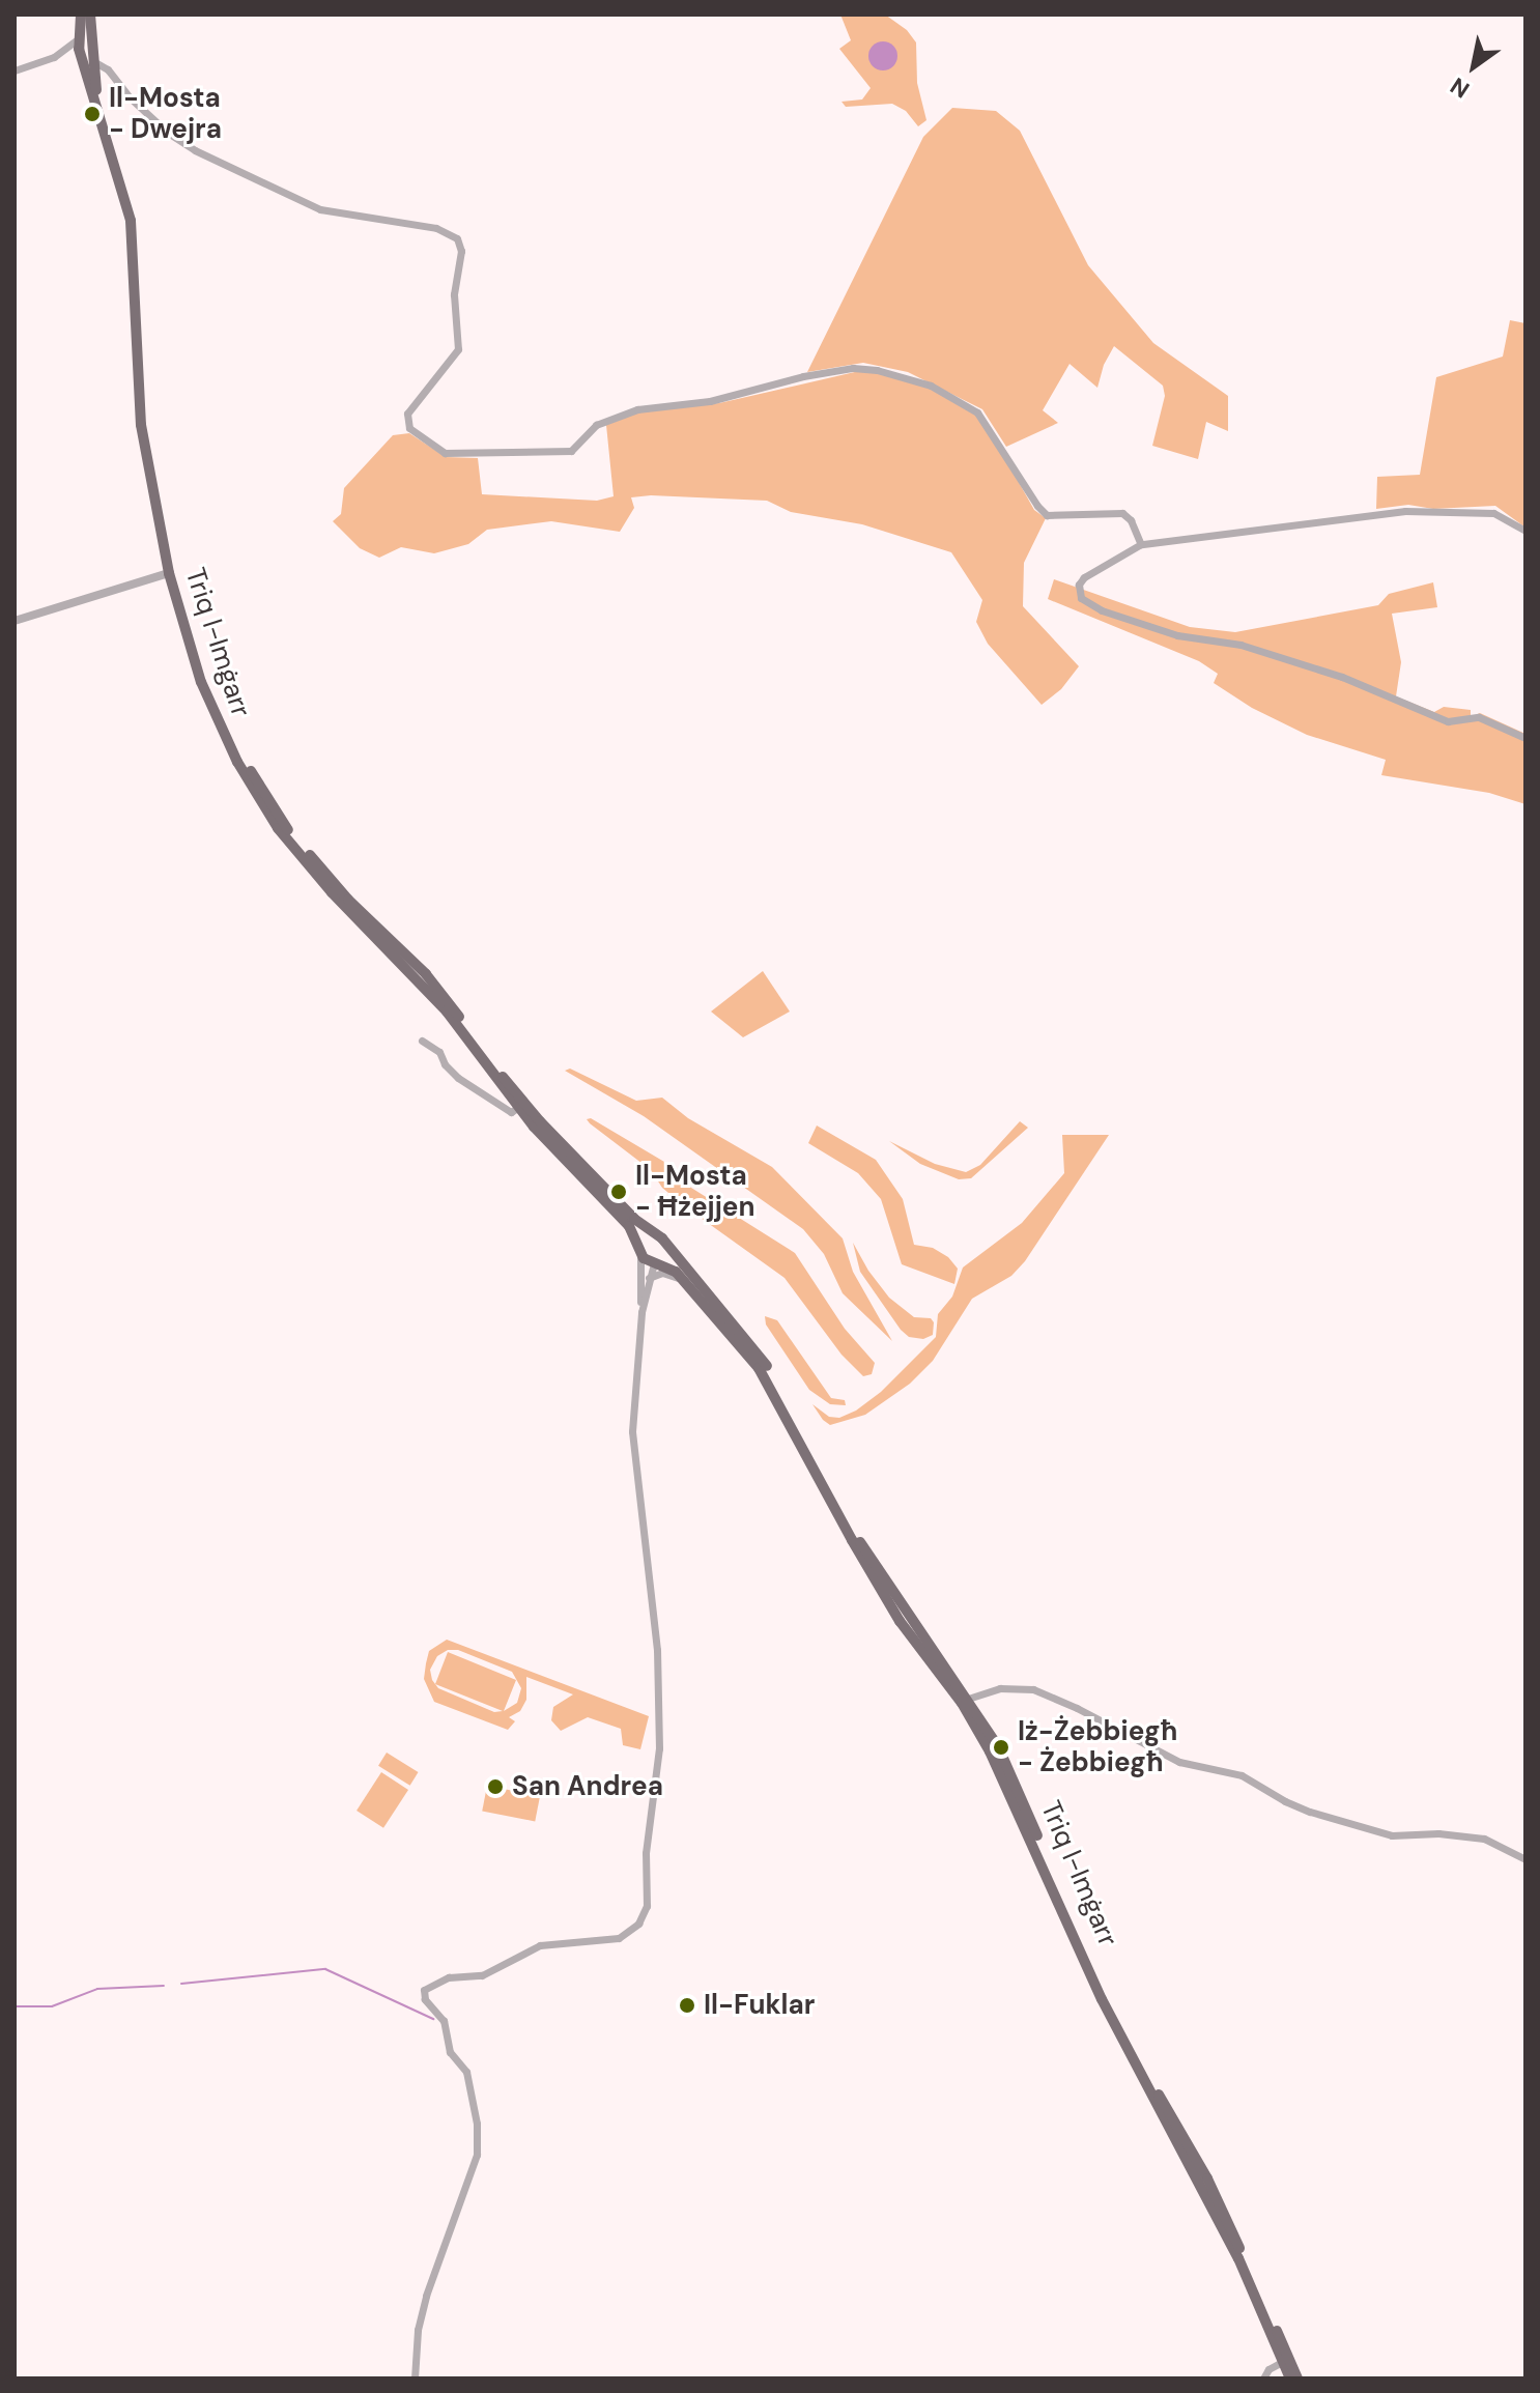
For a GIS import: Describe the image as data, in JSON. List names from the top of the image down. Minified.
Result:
{"streets":{"main road":["Triq l-Imġarr"]},"places":["Il-Mosta - Dwejra","Il-Mosta - Ħżejjen","Iż-Żebbiegħ - Żebbiegħ","San Andrea","Il-Fuklar"],"north":"bottom left"}
